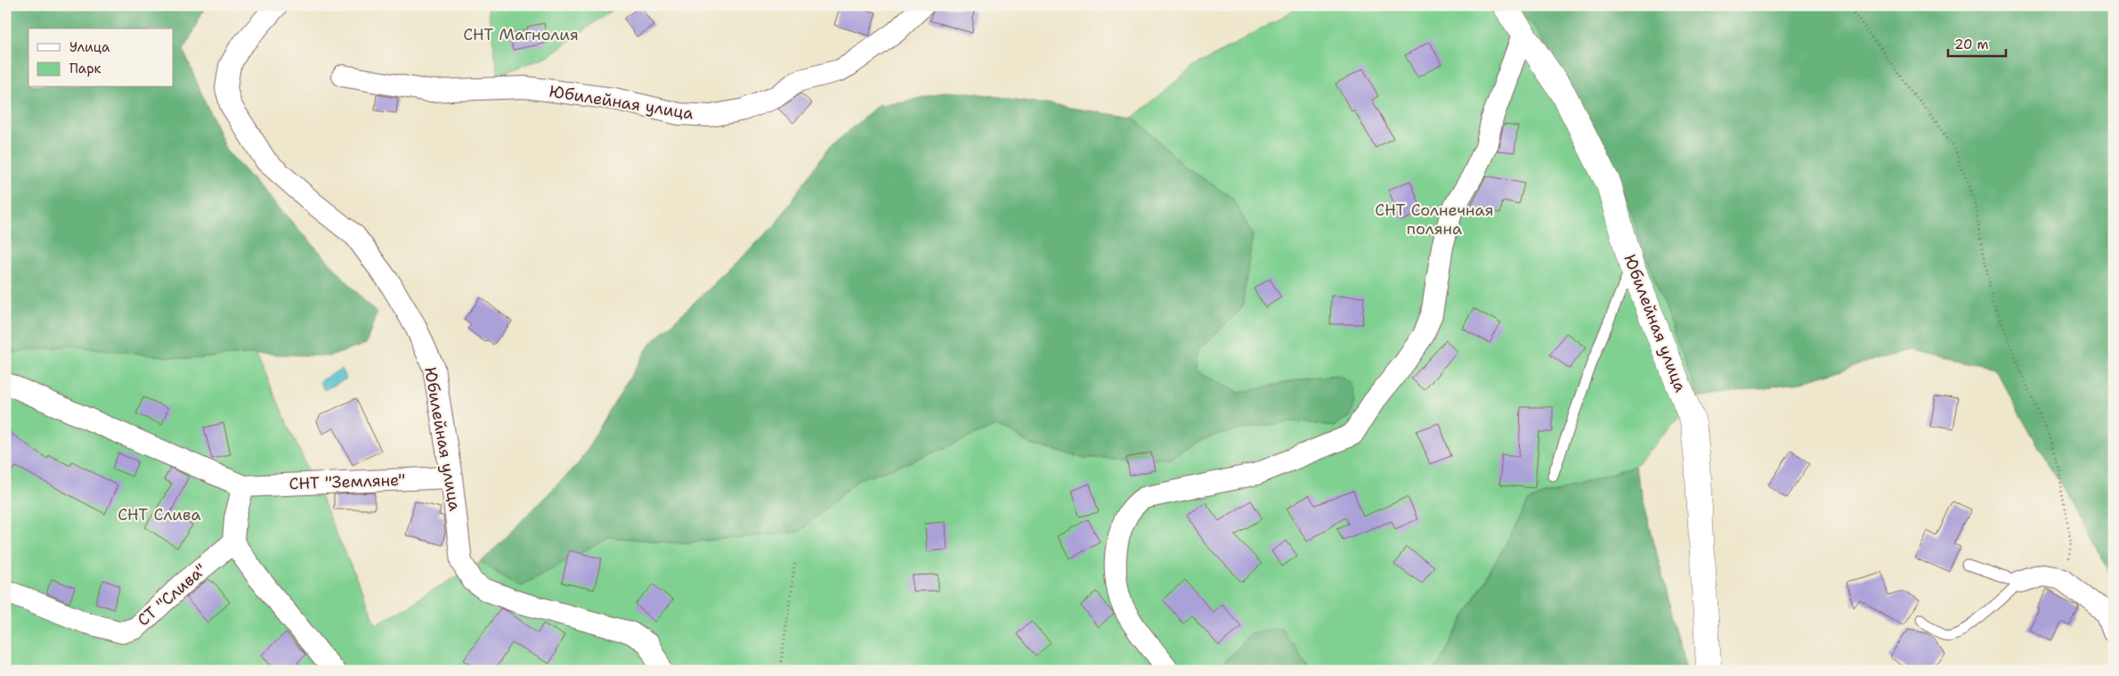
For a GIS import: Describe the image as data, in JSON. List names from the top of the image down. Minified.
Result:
{"streets":{"street":["Юбилейная улица","СНТ \"Земляне\"","СТ \"Слива\""]},"crossings":[["Юбилейная улица","СНТ \"Земляне\""]],"parks":["СНТ Магнолия","СНТ Солнечная поляна","СНТ Слива"],"legend":["Улица","Парк"],"scale_bar":"20 m"}
